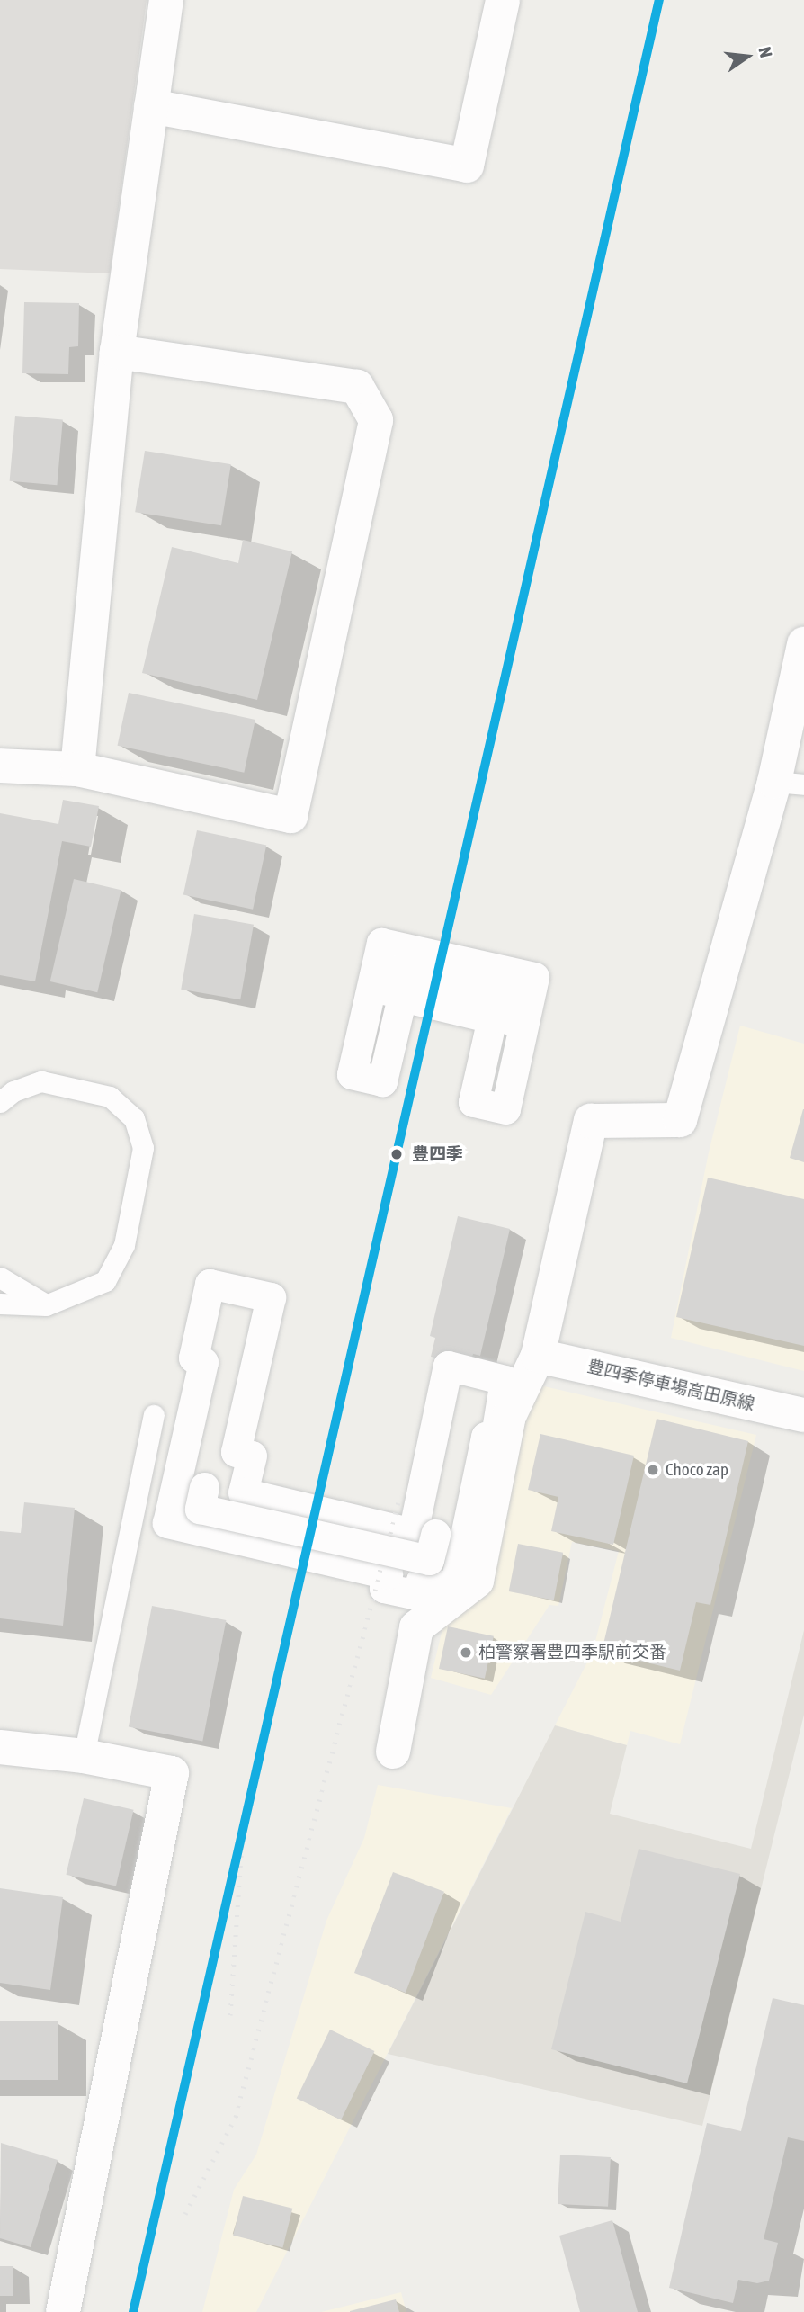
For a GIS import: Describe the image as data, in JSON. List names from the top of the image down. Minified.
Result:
{"streets":{"street":["豊四季停車場高田原線"]},"places":["豊四季","Choco zap","柏警察署豊四季駅前交番"],"north":"right"}
